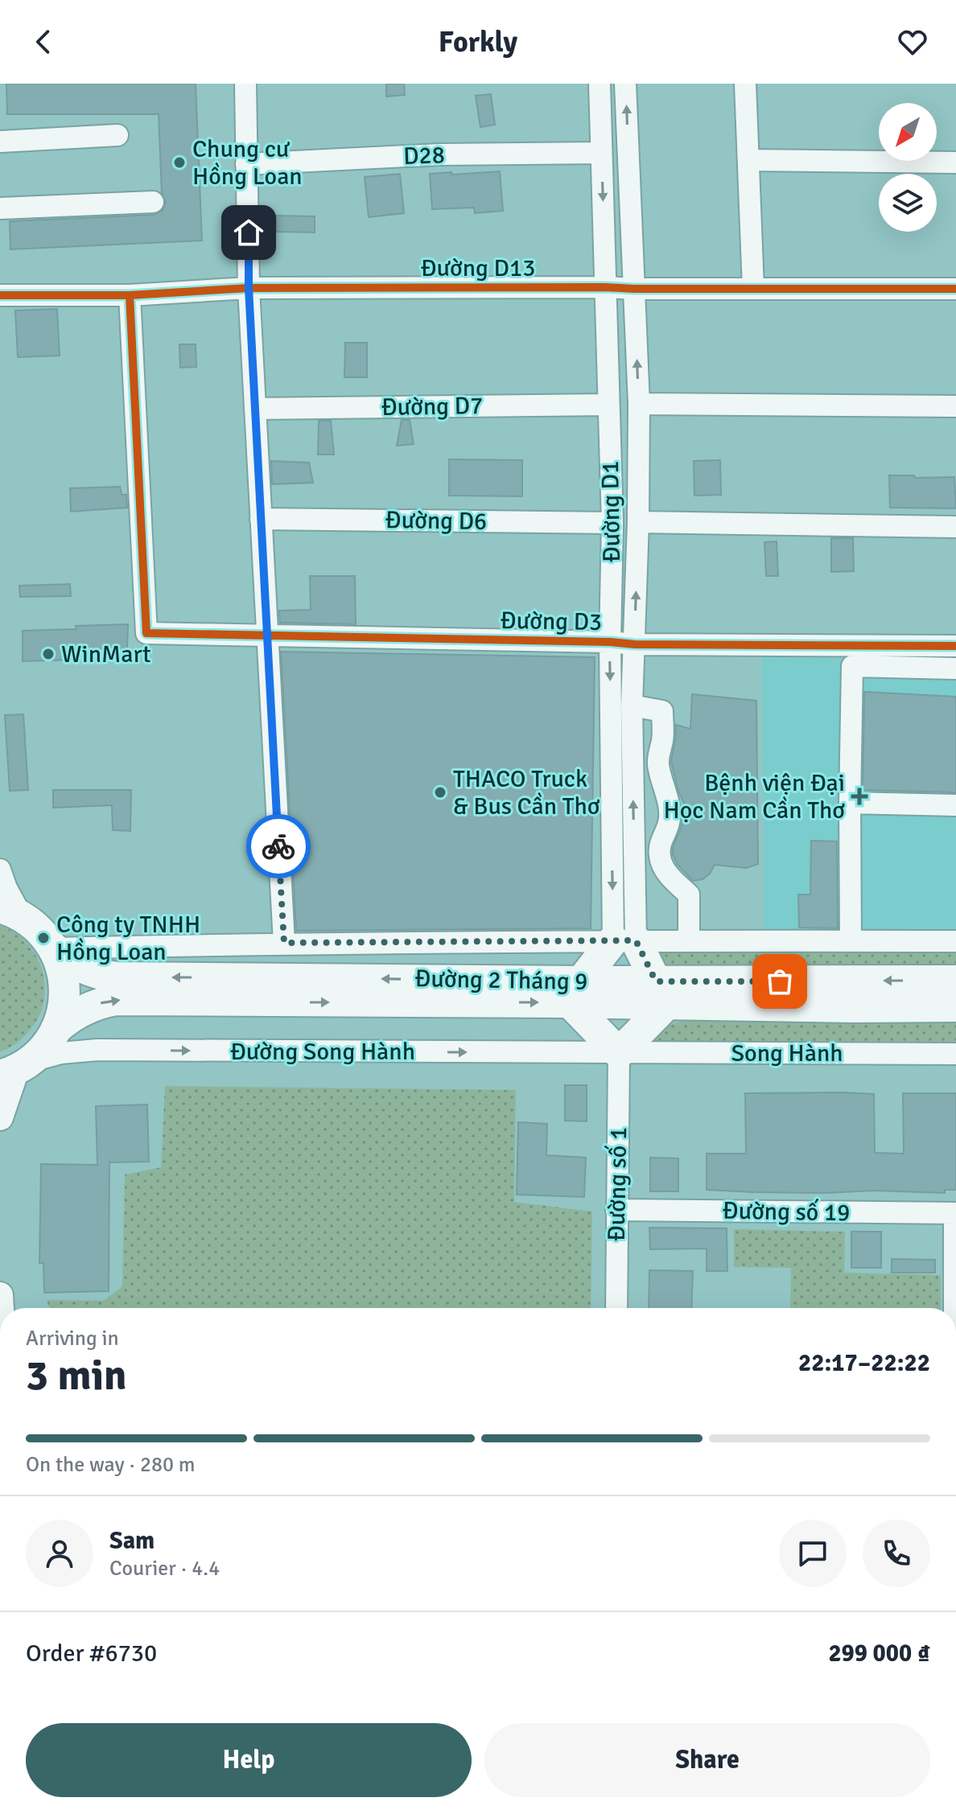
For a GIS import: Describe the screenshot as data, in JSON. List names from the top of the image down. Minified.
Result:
{"streets":{"highway":["Đường 2 Tháng 9"],"street":["D28","Đường D13","Đường D7","Đường D1","Đường D6","Đường D3","Đường Song Hành","Song Hành","Đường số 1","Đường số 19"]},"crossings":[["D28","Đường D1"],["Đường D13","Đường D1"],["Đường D13","Đường D3"],["Đường D7","Đường D1"],["Đường D1","Đường D6"],["Đường D1","Đường D3"],["Đường Song Hành","Song Hành"],["Đường Song Hành","Đường số 1"],["Song Hành","Đường số 1"],["Đường số 1","Đường số 19"]],"places":{"other":["Chung cư Hồng Loan","WinMart","THACO Truck & Bus Cần Thơ","Công ty TNHH Hồng Loan"],"health":["Bệnh viện Đại Học Nam Cần Thơ"]},"north":"bottom left","page":{"header":"Forkly","heading":["3 min","Arriving in","22:17–22:22"],"panel":["Sam","Courier · 4.4","Order #6730","299 000 ₫"],"bar":"On the way · 280 m","buttons":["Help","Share"]}}
